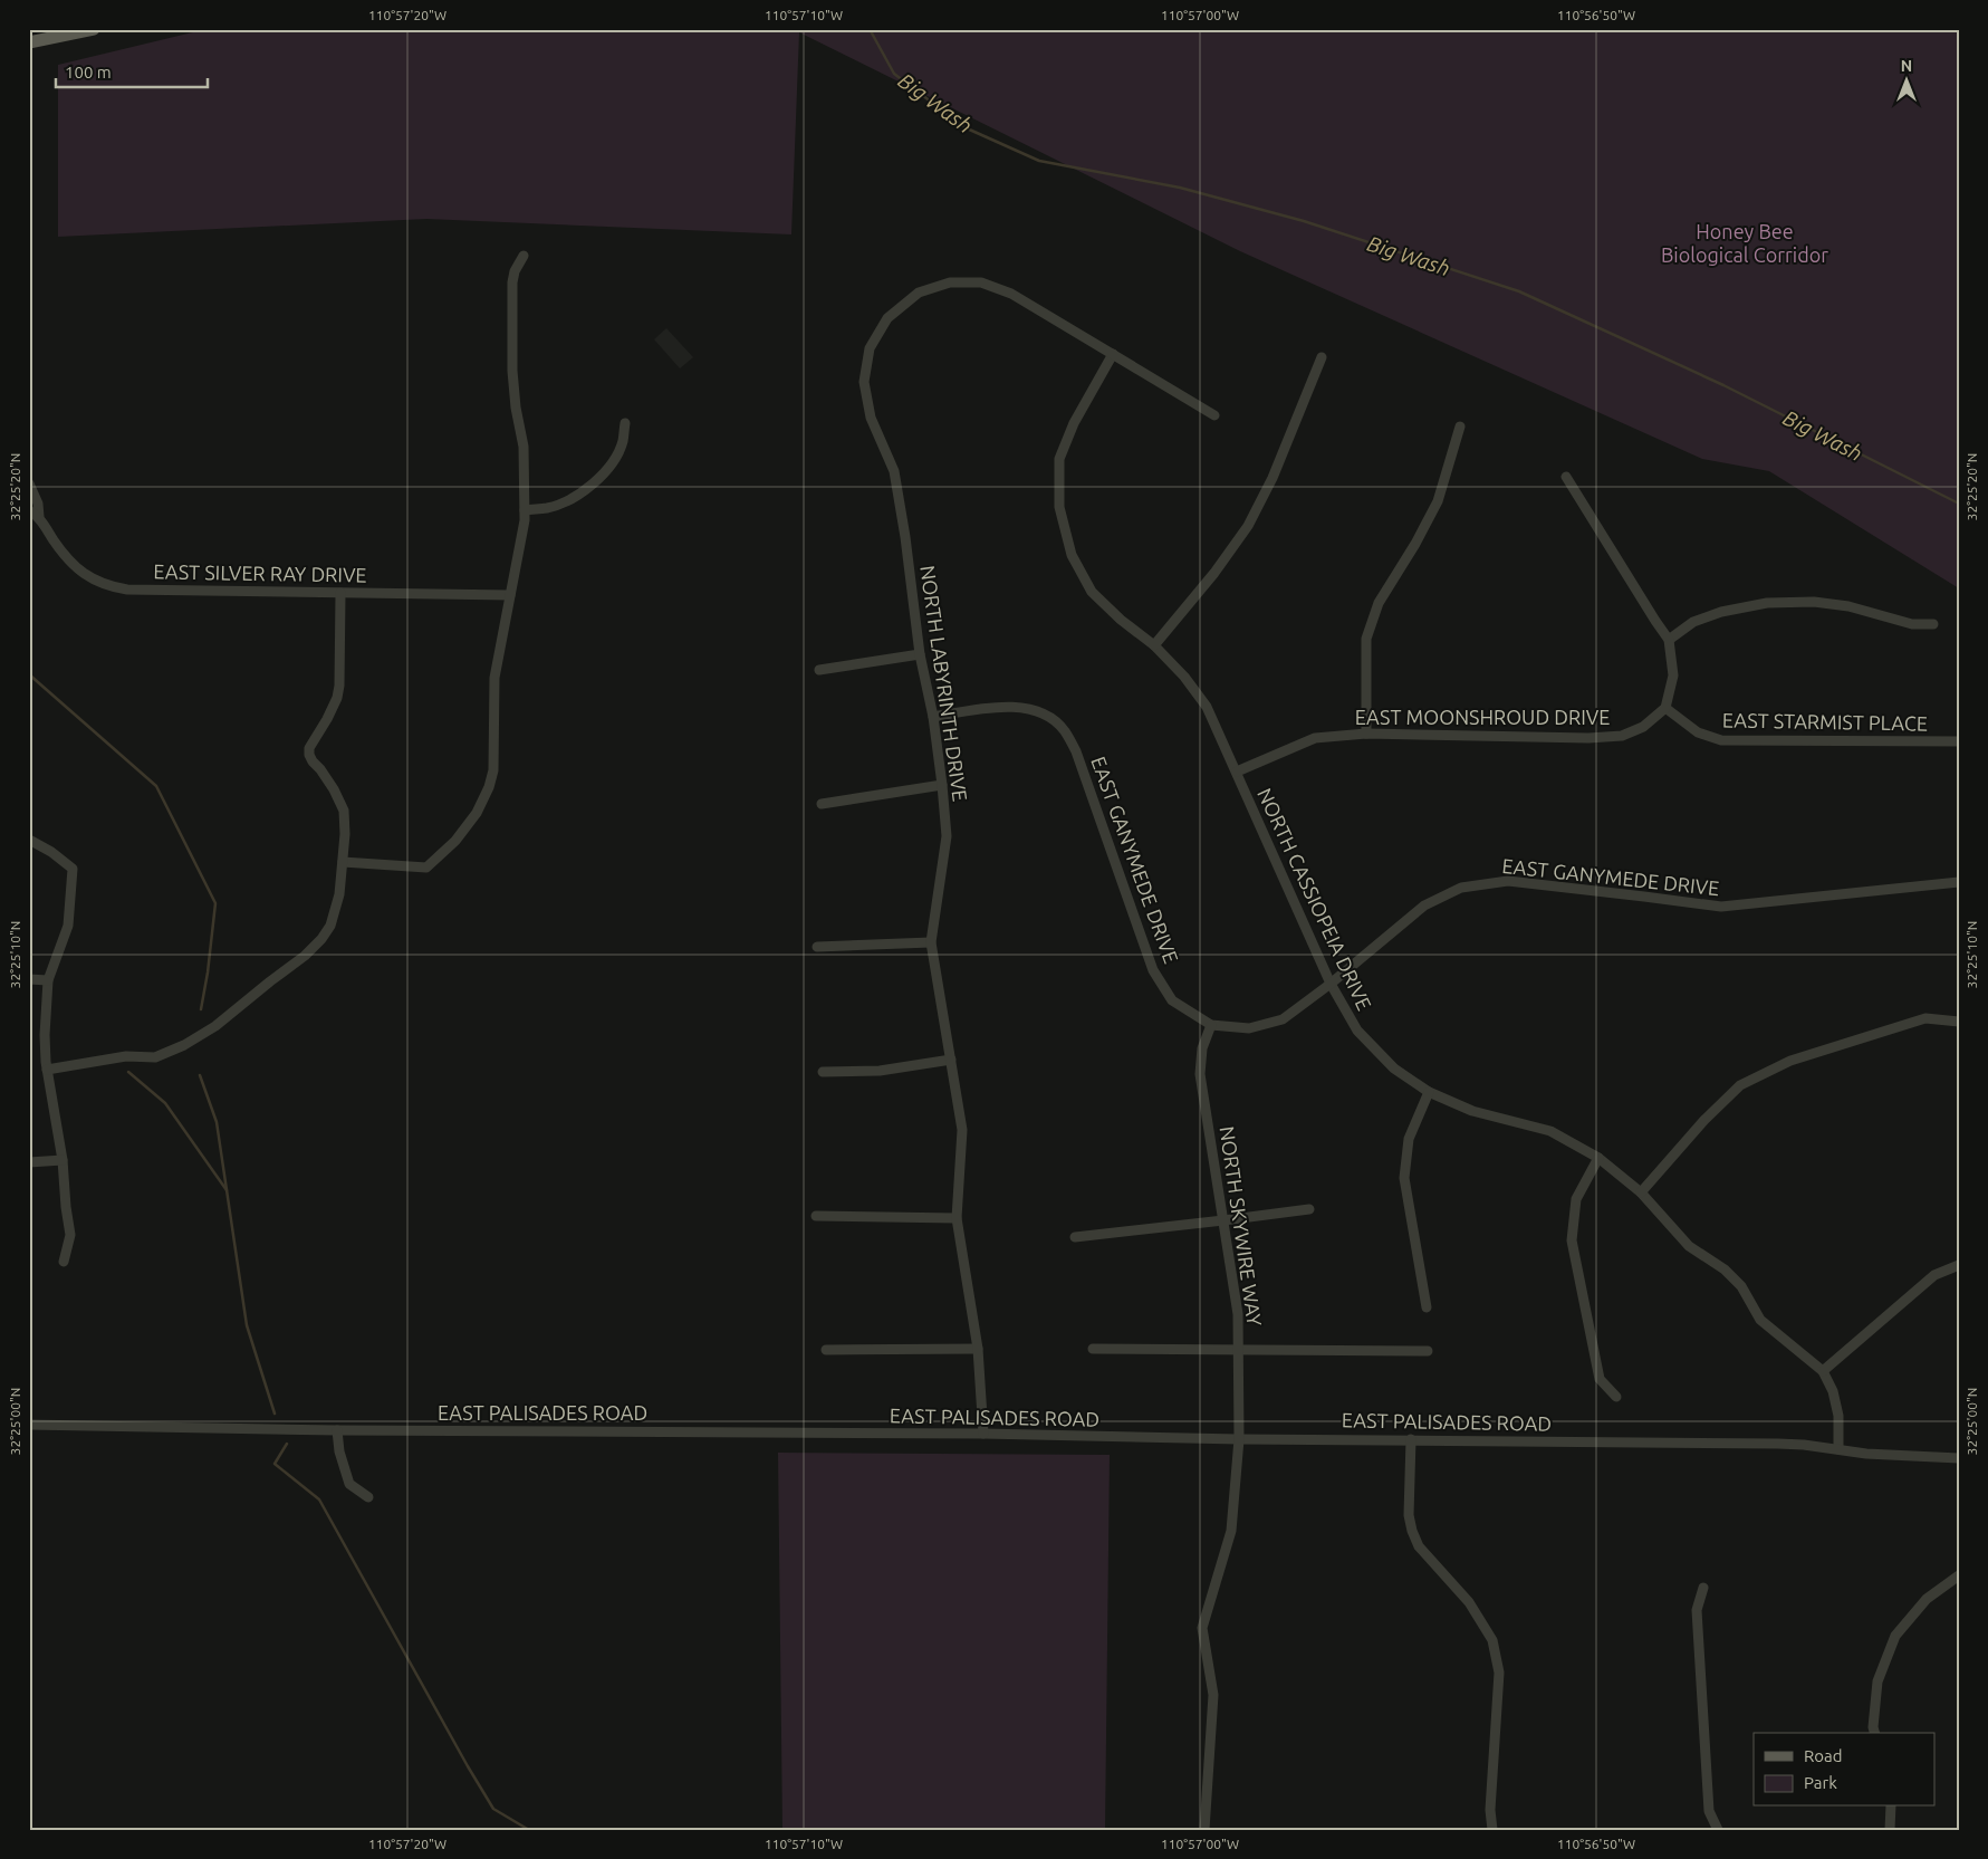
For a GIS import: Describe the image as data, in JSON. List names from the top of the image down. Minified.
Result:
{"streets":{"street":["EAST SILVER RAY DRIVE","NORTH LABYRINTH DRIVE","EAST MOONSHROUD DRIVE","EAST STARMIST PLACE","EAST GANYMEDE DRIVE","NORTH CASSIOPEIA DRIVE","NORTH SKYWIRE WAY","EAST PALISADES ROAD"]},"crossings":[["NORTH LABYRINTH DRIVE","EAST GANYMEDE DRIVE"],["NORTH LABYRINTH DRIVE","NORTH CASSIOPEIA DRIVE"],["NORTH LABYRINTH DRIVE","EAST PALISADES ROAD"],["EAST MOONSHROUD DRIVE","EAST STARMIST PLACE"],["EAST MOONSHROUD DRIVE","NORTH CASSIOPEIA DRIVE"],["EAST GANYMEDE DRIVE","NORTH CASSIOPEIA DRIVE"],["EAST GANYMEDE DRIVE","NORTH SKYWIRE WAY"],["NORTH CASSIOPEIA DRIVE","EAST PALISADES ROAD"],["NORTH SKYWIRE WAY","EAST PALISADES ROAD"]],"water":["Big Wash"],"parks":["Honey Bee Biological Corridor"],"legend":["Road","Park"],"scale_bar":"100 m","north":"top","coordinates":["110°57'20\"W","110°57'10\"W","110°57'00\"W","110°56'50\"W","32°25'20\"N","32°25'10\"N","32°25'00\"N"]}
